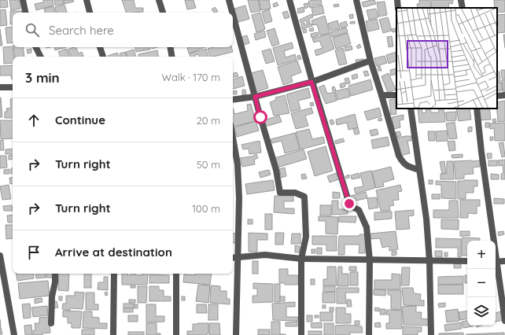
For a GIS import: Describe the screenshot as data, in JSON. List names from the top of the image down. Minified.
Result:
{"page":{"search":"Search here","heading":["3 min","Walk · 170 m"],"list":[["Continue","20 m"],["Turn right","50 m"],["Turn right","100 m"],"Arrive at destination"],"map_buttons":["+","−"]}}
